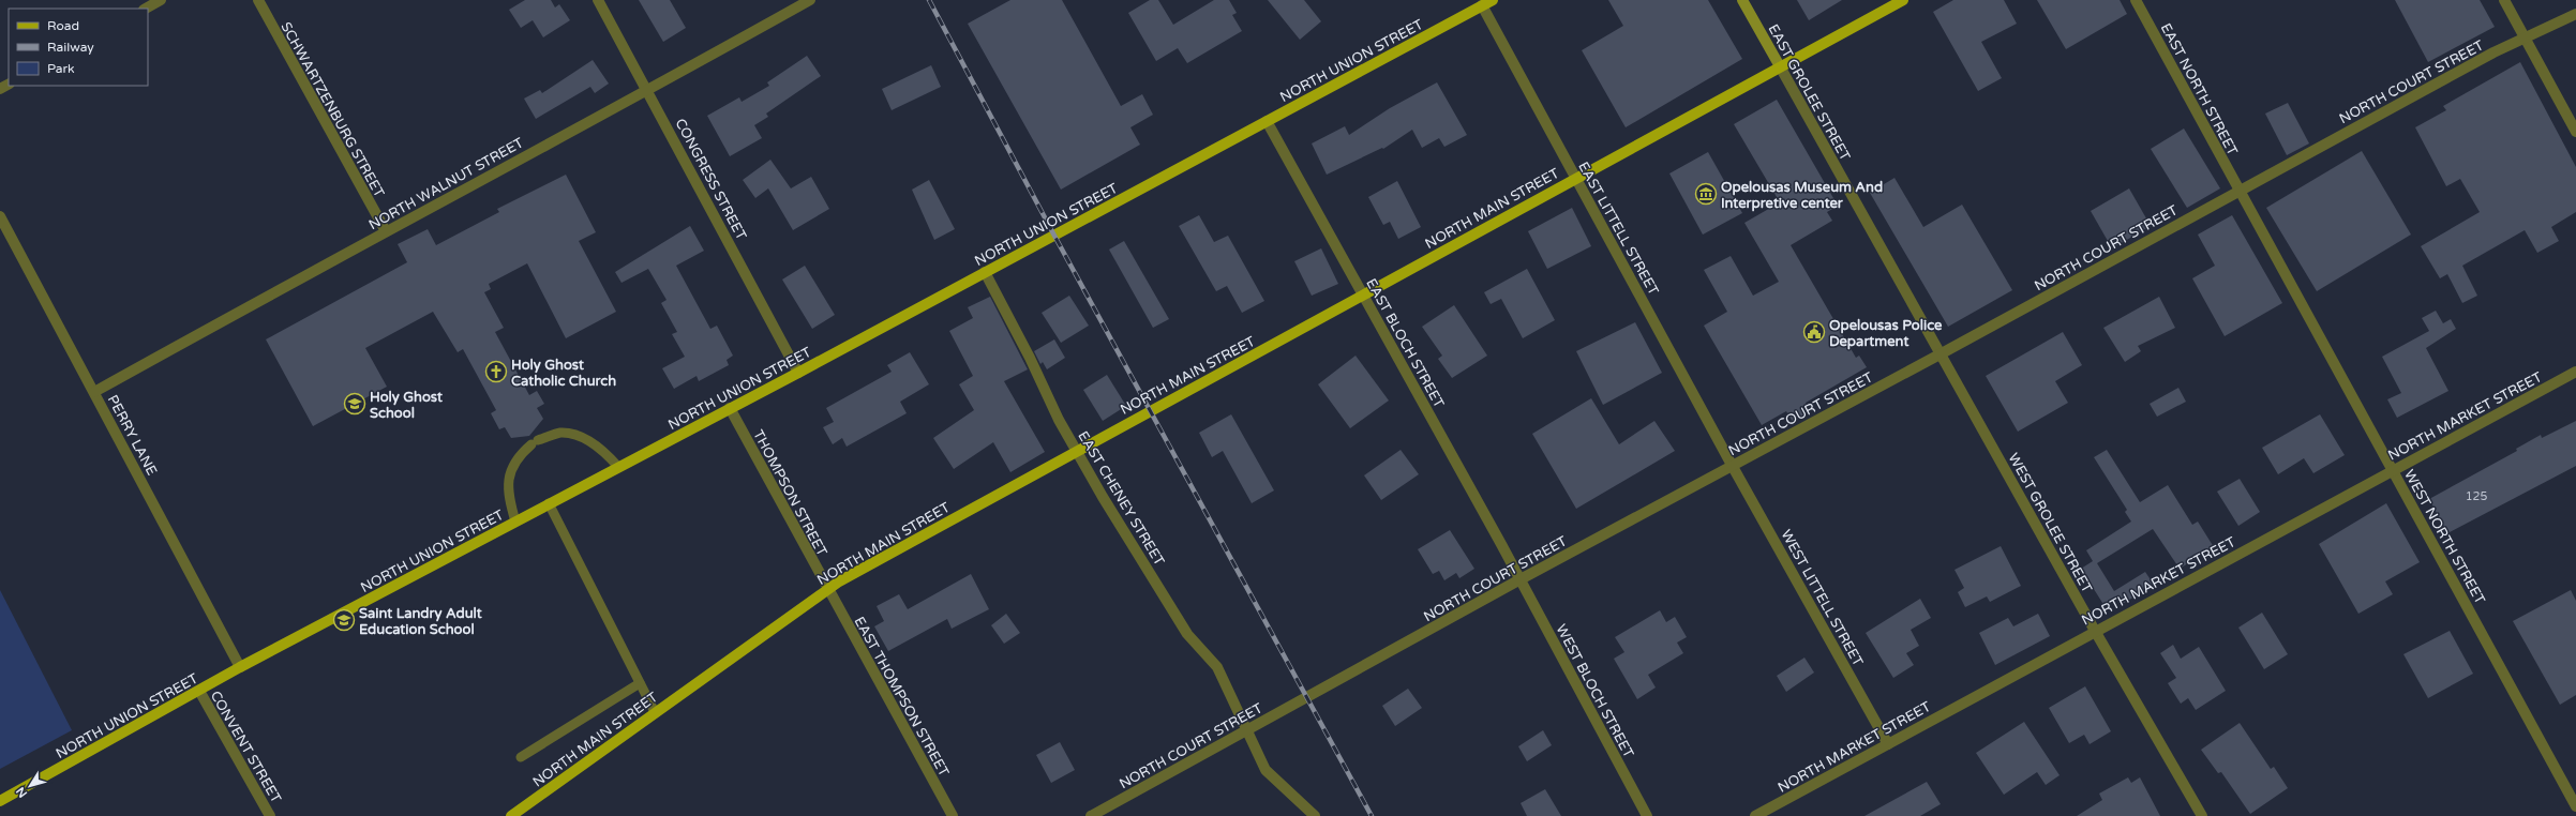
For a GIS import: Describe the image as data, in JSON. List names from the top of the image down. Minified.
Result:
{"streets":{"main road":["NORTH UNION STREET","NORTH MAIN STREET"],"street":["NORTH COURT STREET","EAST NORTH STREET","EAST GROLEE STREET","SCHWARTZENBURG STREET","CONGRESS STREET","NORTH WALNUT STREET","EAST LITTELL STREET","EAST BLOCH STREET","NORTH MARKET STREET","PERRY LANE","THOMPSON STREET","EAST CHENEY STREET","WEST GROLEE STREET","WEST NORTH STREET","WEST LITTELL STREET","WEST BLOCH STREET","EAST THOMPSON STREET","CONVENT STREET"]},"crossings":[["NORTH UNION STREET","CONGRESS STREET"],["NORTH UNION STREET","EAST LITTELL STREET"],["NORTH UNION STREET","EAST BLOCH STREET"],["NORTH UNION STREET","PERRY LANE"],["NORTH UNION STREET","THOMPSON STREET"],["NORTH UNION STREET","EAST CHENEY STREET"],["NORTH UNION STREET","CONVENT STREET"],["NORTH COURT STREET","EAST NORTH STREET"],["NORTH COURT STREET","EAST GROLEE STREET"],["NORTH COURT STREET","EAST LITTELL STREET"],["NORTH COURT STREET","EAST BLOCH STREET"],["NORTH COURT STREET","EAST CHENEY STREET"],["NORTH COURT STREET","WEST GROLEE STREET"],["NORTH COURT STREET","WEST NORTH STREET"],["NORTH COURT STREET","WEST LITTELL STREET"],["NORTH COURT STREET","WEST BLOCH STREET"],["EAST NORTH STREET","WEST NORTH STREET"],["EAST GROLEE STREET","NORTH MAIN STREET"],["EAST GROLEE STREET","WEST GROLEE STREET"],["SCHWARTZENBURG STREET","NORTH WALNUT STREET"],["CONGRESS STREET","NORTH WALNUT STREET"],["NORTH WALNUT STREET","PERRY LANE"],["NORTH MAIN STREET","EAST LITTELL STREET"],["NORTH MAIN STREET","EAST BLOCH STREET"],["NORTH MAIN STREET","THOMPSON STREET"],["NORTH MAIN STREET","EAST CHENEY STREET"],["NORTH MAIN STREET","EAST THOMPSON STREET"],["EAST LITTELL STREET","WEST LITTELL STREET"],["EAST BLOCH STREET","WEST BLOCH STREET"],["NORTH MARKET STREET","WEST GROLEE STREET"],["NORTH MARKET STREET","WEST NORTH STREET"],["NORTH MARKET STREET","WEST LITTELL STREET"],["THOMPSON STREET","EAST THOMPSON STREET"]],"places":{"museum":["Opelousas Museum And Interpretive center"],"public building":["Opelousas Police Department"],"church":["Holy Ghost Catholic Church"],"school or university":["Holy Ghost School","Saint Landry Adult Education School"]},"house_numbers":["125"],"legend":["Road","Railway","Park"],"north":"bottom left"}
